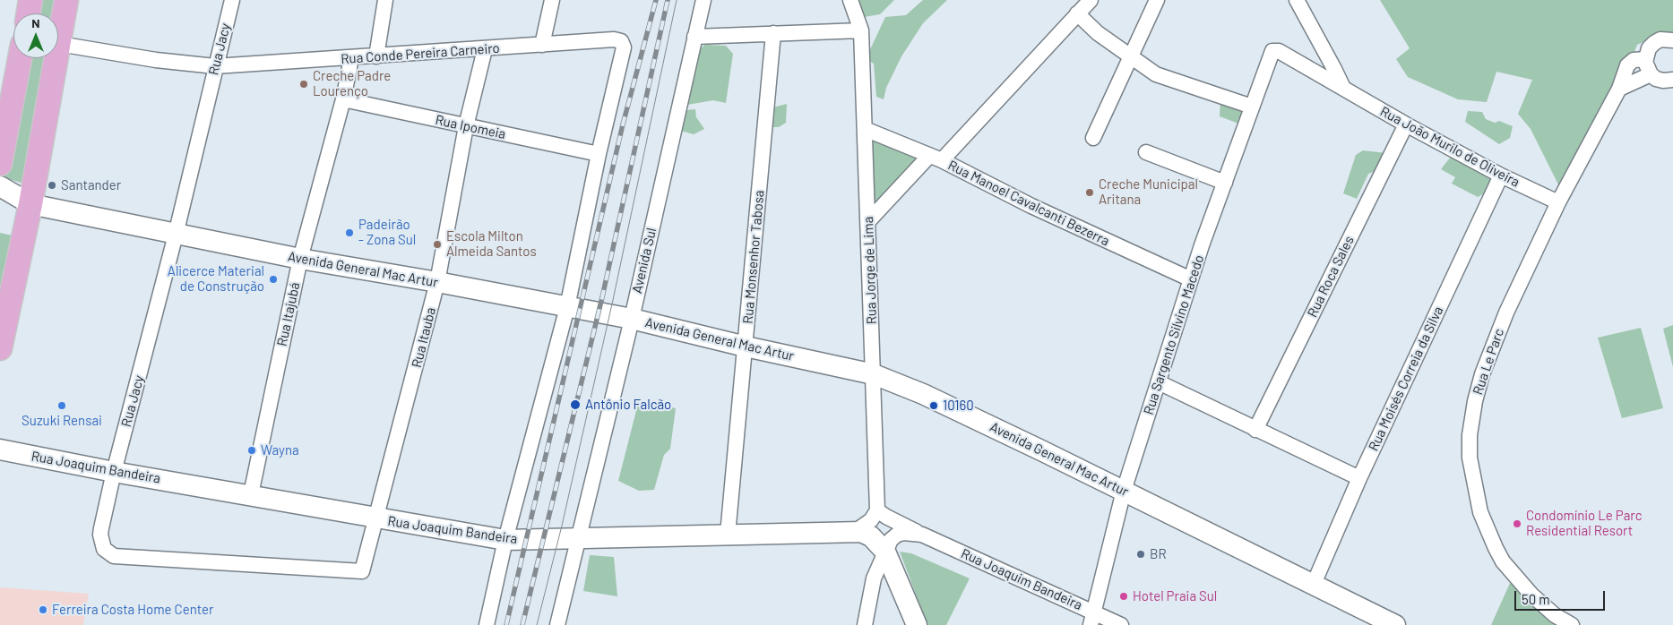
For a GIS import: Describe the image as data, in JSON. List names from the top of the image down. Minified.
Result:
{"streets":{"main road":["Avenida General Mac Artur","Rua Joaquim Bandeira"],"street":["Rua Jacy","Rua Conde Pereira Carneiro","Rua Ipomeia","Rua João Murilo de Oliveira","Rua Manoel Cavalcanti Bezerra","Rua Monsenhor Tabosa","Avenida Sul","Rua Jorge de Lima","Rua Roca Sales","Rua Itajubá","Rua Sargento Silvino Macedo","Rua Itauba","Rua Le Parc","Rua Moisés Correia da Silva"]},"crossings":[["Rua Jacy","Rua Conde Pereira Carneiro"],["Rua Jacy","Avenida General Mac Artur"],["Rua Jacy","Rua Itauba"],["Rua Jacy","Rua Joaquim Bandeira"],["Rua Conde Pereira Carneiro","Rua Ipomeia"],["Rua Conde Pereira Carneiro","Rua Itajubá"],["Rua Conde Pereira Carneiro","Rua Itauba"],["Rua Ipomeia","Rua Itajubá"],["Rua Ipomeia","Rua Itauba"],["Rua João Murilo de Oliveira","Rua Roca Sales"],["Rua João Murilo de Oliveira","Rua Sargento Silvino Macedo"],["Rua João Murilo de Oliveira","Rua Le Parc"],["Rua João Murilo de Oliveira","Rua Moisés Correia da Silva"],["Rua Manoel Cavalcanti Bezerra","Rua Jorge de Lima"],["Rua Manoel Cavalcanti Bezerra","Rua Sargento Silvino Macedo"],["Rua Monsenhor Tabosa","Avenida General Mac Artur"],["Rua Monsenhor Tabosa","Rua Joaquim Bandeira"],["Avenida Sul","Avenida General Mac Artur"],["Avenida Sul","Rua Joaquim Bandeira"],["Avenida General Mac Artur","Rua Jorge de Lima"],["Avenida General Mac Artur","Rua Itajubá"],["Avenida General Mac Artur","Rua Sargento Silvino Macedo"],["Avenida General Mac Artur","Rua Itauba"],["Avenida General Mac Artur","Rua Moisés Correia da Silva"],["Rua Jorge de Lima","Rua Joaquim Bandeira"],["Rua Itajubá","Rua Joaquim Bandeira"],["Rua Sargento Silvino Macedo","Rua Joaquim Bandeira"],["Rua Itauba","Rua Joaquim Bandeira"]],"places":["Creche Padre Lourenço","Santander","Creche Municipal Aritana","Padeirão - Zona Sul","Escola Milton Almeida Santos","Alicerce Material de Construção","Antônio Falcão","Suzuki Rensai","10160","Wayna","Condomínio Le Parc Residential Resort","BR","Hotel Praia Sul","Ferreira Costa Home Center"],"scale_bar":"50 m","north":"top"}
